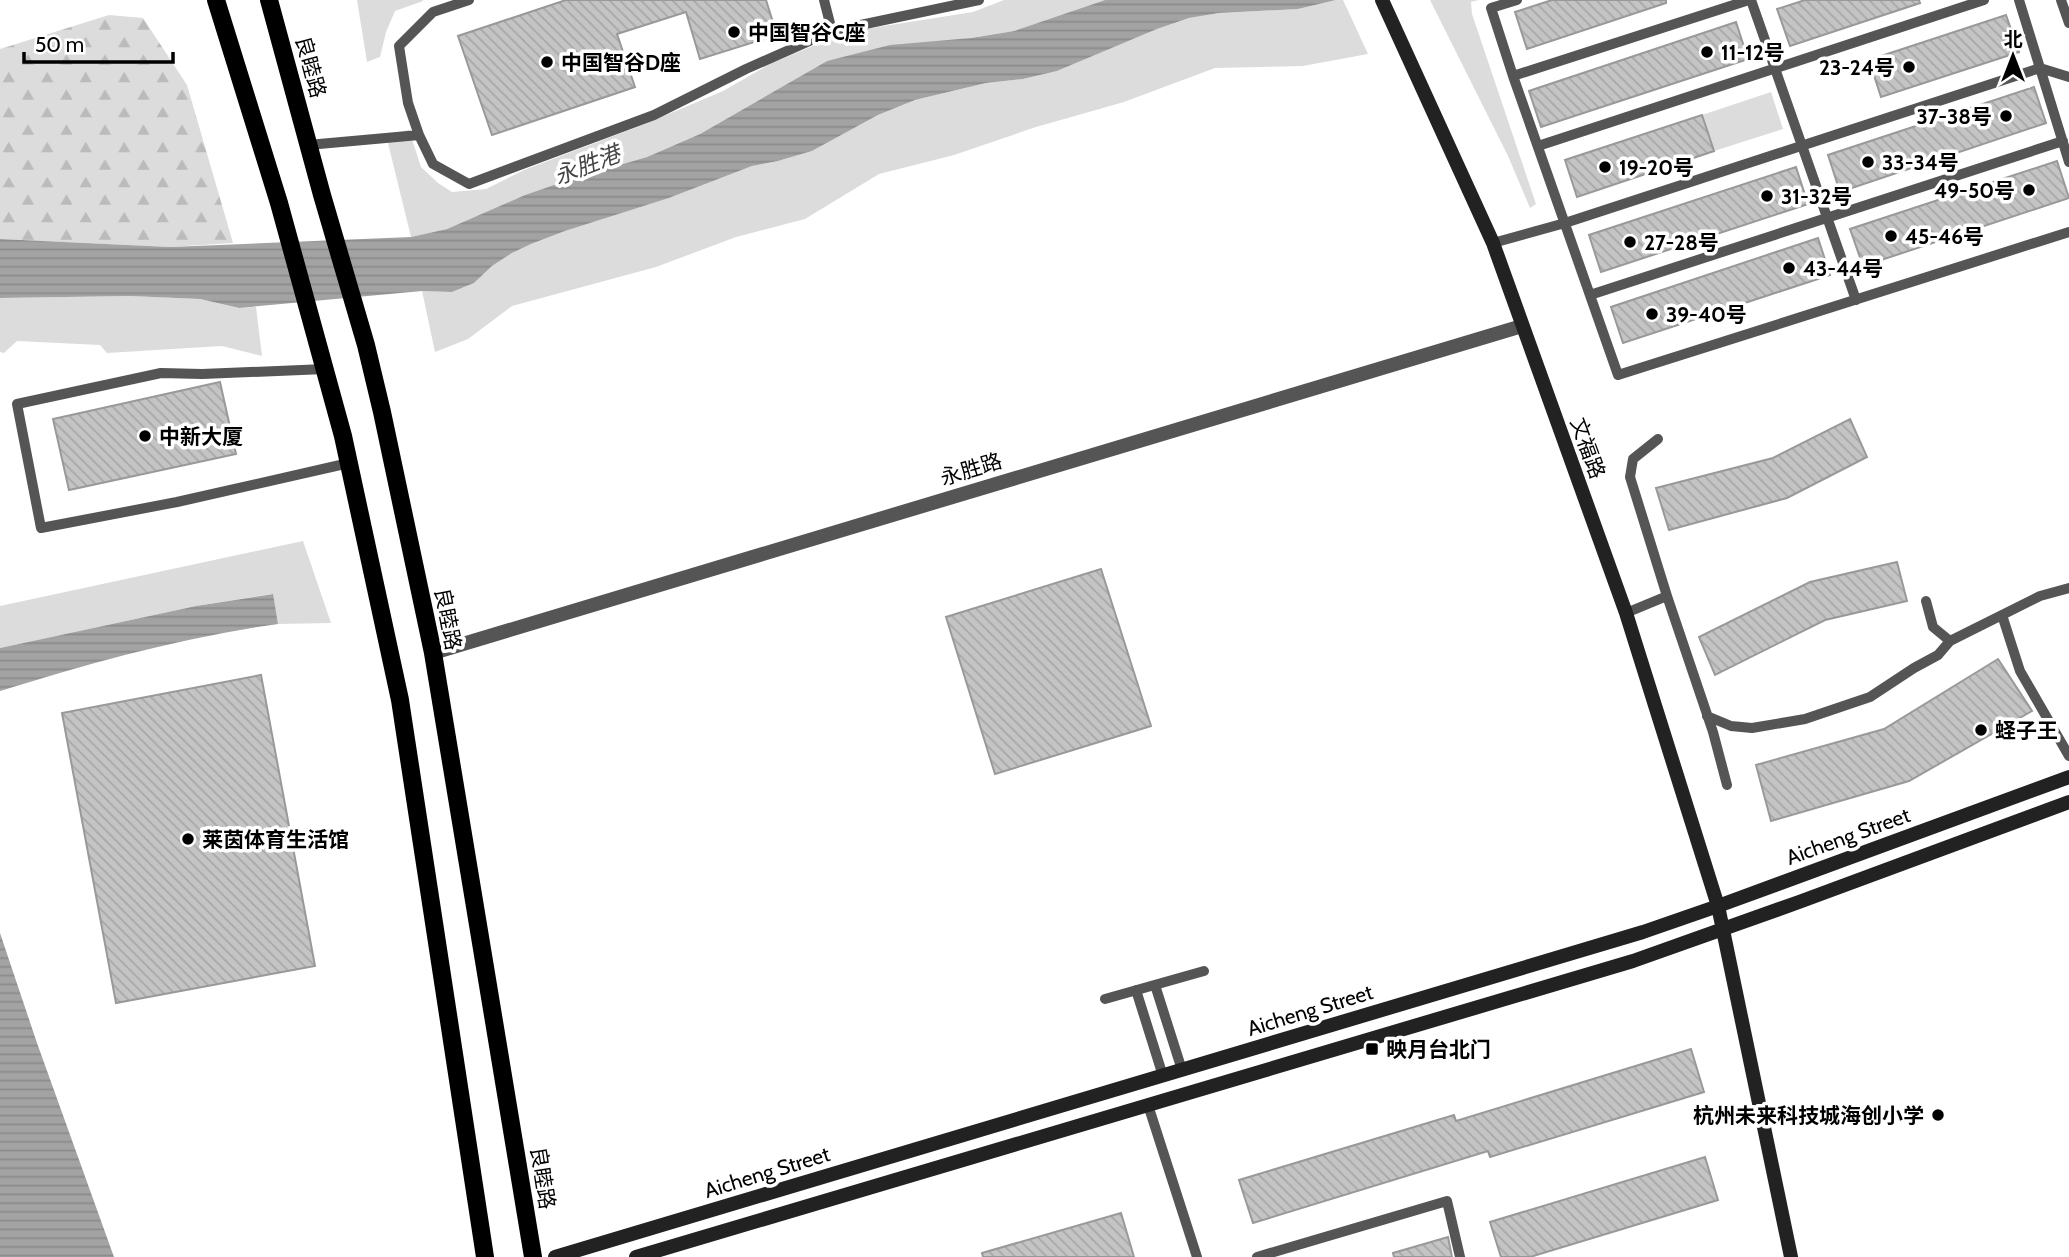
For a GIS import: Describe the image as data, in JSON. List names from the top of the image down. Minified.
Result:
{"streets":{"main road":["良睦路"],"street":["文福路","永胜路","Aicheng Street"]},"crossings":[["良睦路","永胜路"],["文福路","永胜路"],["文福路","Aicheng Street"]],"water":["永胜港"],"places":{"other":["中国智谷C座","11-12号","中国智谷D座","23-24号","37-38号","33-34号","19-20号","49-50号","31-32号","45-46号","27-28号","43-44号","39-40号","中新大厦","蛏子王","莱茵体育生活馆","杭州未来科技城海创小学"],"transit":["映月台北门"]},"scale_bar":"50 m","north":"top"}
